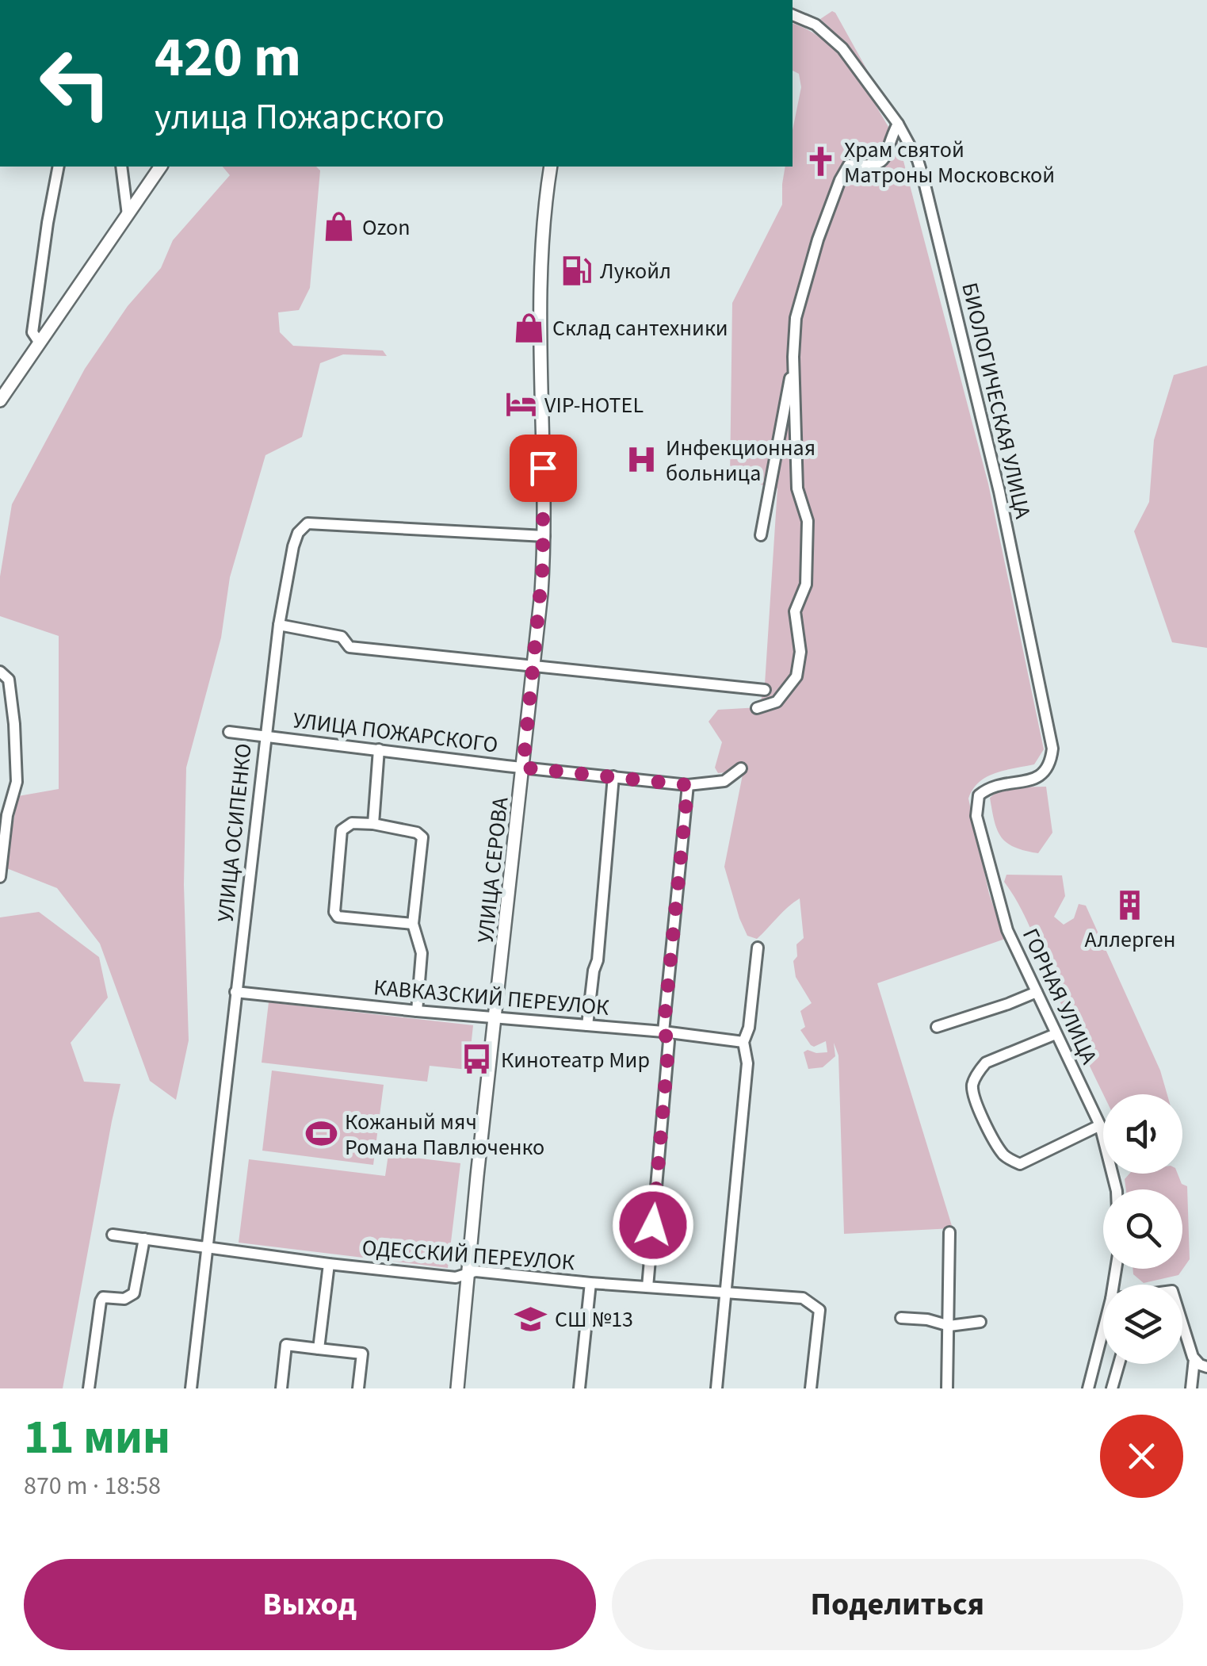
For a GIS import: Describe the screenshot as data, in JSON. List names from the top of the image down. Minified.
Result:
{"streets":{"main road":["УЛИЦА СЕРОВА"],"street":["БИОЛОГИЧЕСКАЯ УЛИЦА","УЛИЦА ПОЖАРСКОГО","УЛИЦА ОСИПЕНКО","ГОРНАЯ УЛИЦА","КАВКАЗСКИЙ ПЕРЕУЛОК","ОДЕССКИЙ ПЕРЕУЛОК"]},"crossings":[["БИОЛОГИЧЕСКАЯ УЛИЦА","ГОРНАЯ УЛИЦА"],["УЛИЦА ПОЖАРСКОГО","УЛИЦА ОСИПЕНКО"],["УЛИЦА ПОЖАРСКОГО","УЛИЦА СЕРОВА"],["УЛИЦА ОСИПЕНКО","УЛИЦА СЕРОВА"],["УЛИЦА ОСИПЕНКО","КАВКАЗСКИЙ ПЕРЕУЛОК"],["УЛИЦА ОСИПЕНКО","ОДЕССКИЙ ПЕРЕУЛОК"],["УЛИЦА СЕРОВА","КАВКАЗСКИЙ ПЕРЕУЛОК"],["УЛИЦА СЕРОВА","ОДЕССКИЙ ПЕРЕУЛОК"]],"places":{"church":["Храм святой Матроны Московской"],"shop":["Ozon","Склад сантехники"],"fuel station":["Лукойл"],"hotel":["VIP-HOTEL"],"hospital":["Инфекционная больница"],"building":["Аллерген"],"bus stop":["Кинотеатр Мир"],"sports":["Кожаный мяч Романа Павлюченко"],"school or university":["СШ №13"]},"page":{"turn":["420 m","улица Пожарского"],"heading":["11 мин","870 m · 18:58"],"buttons":["Выход","Поделиться"]}}
